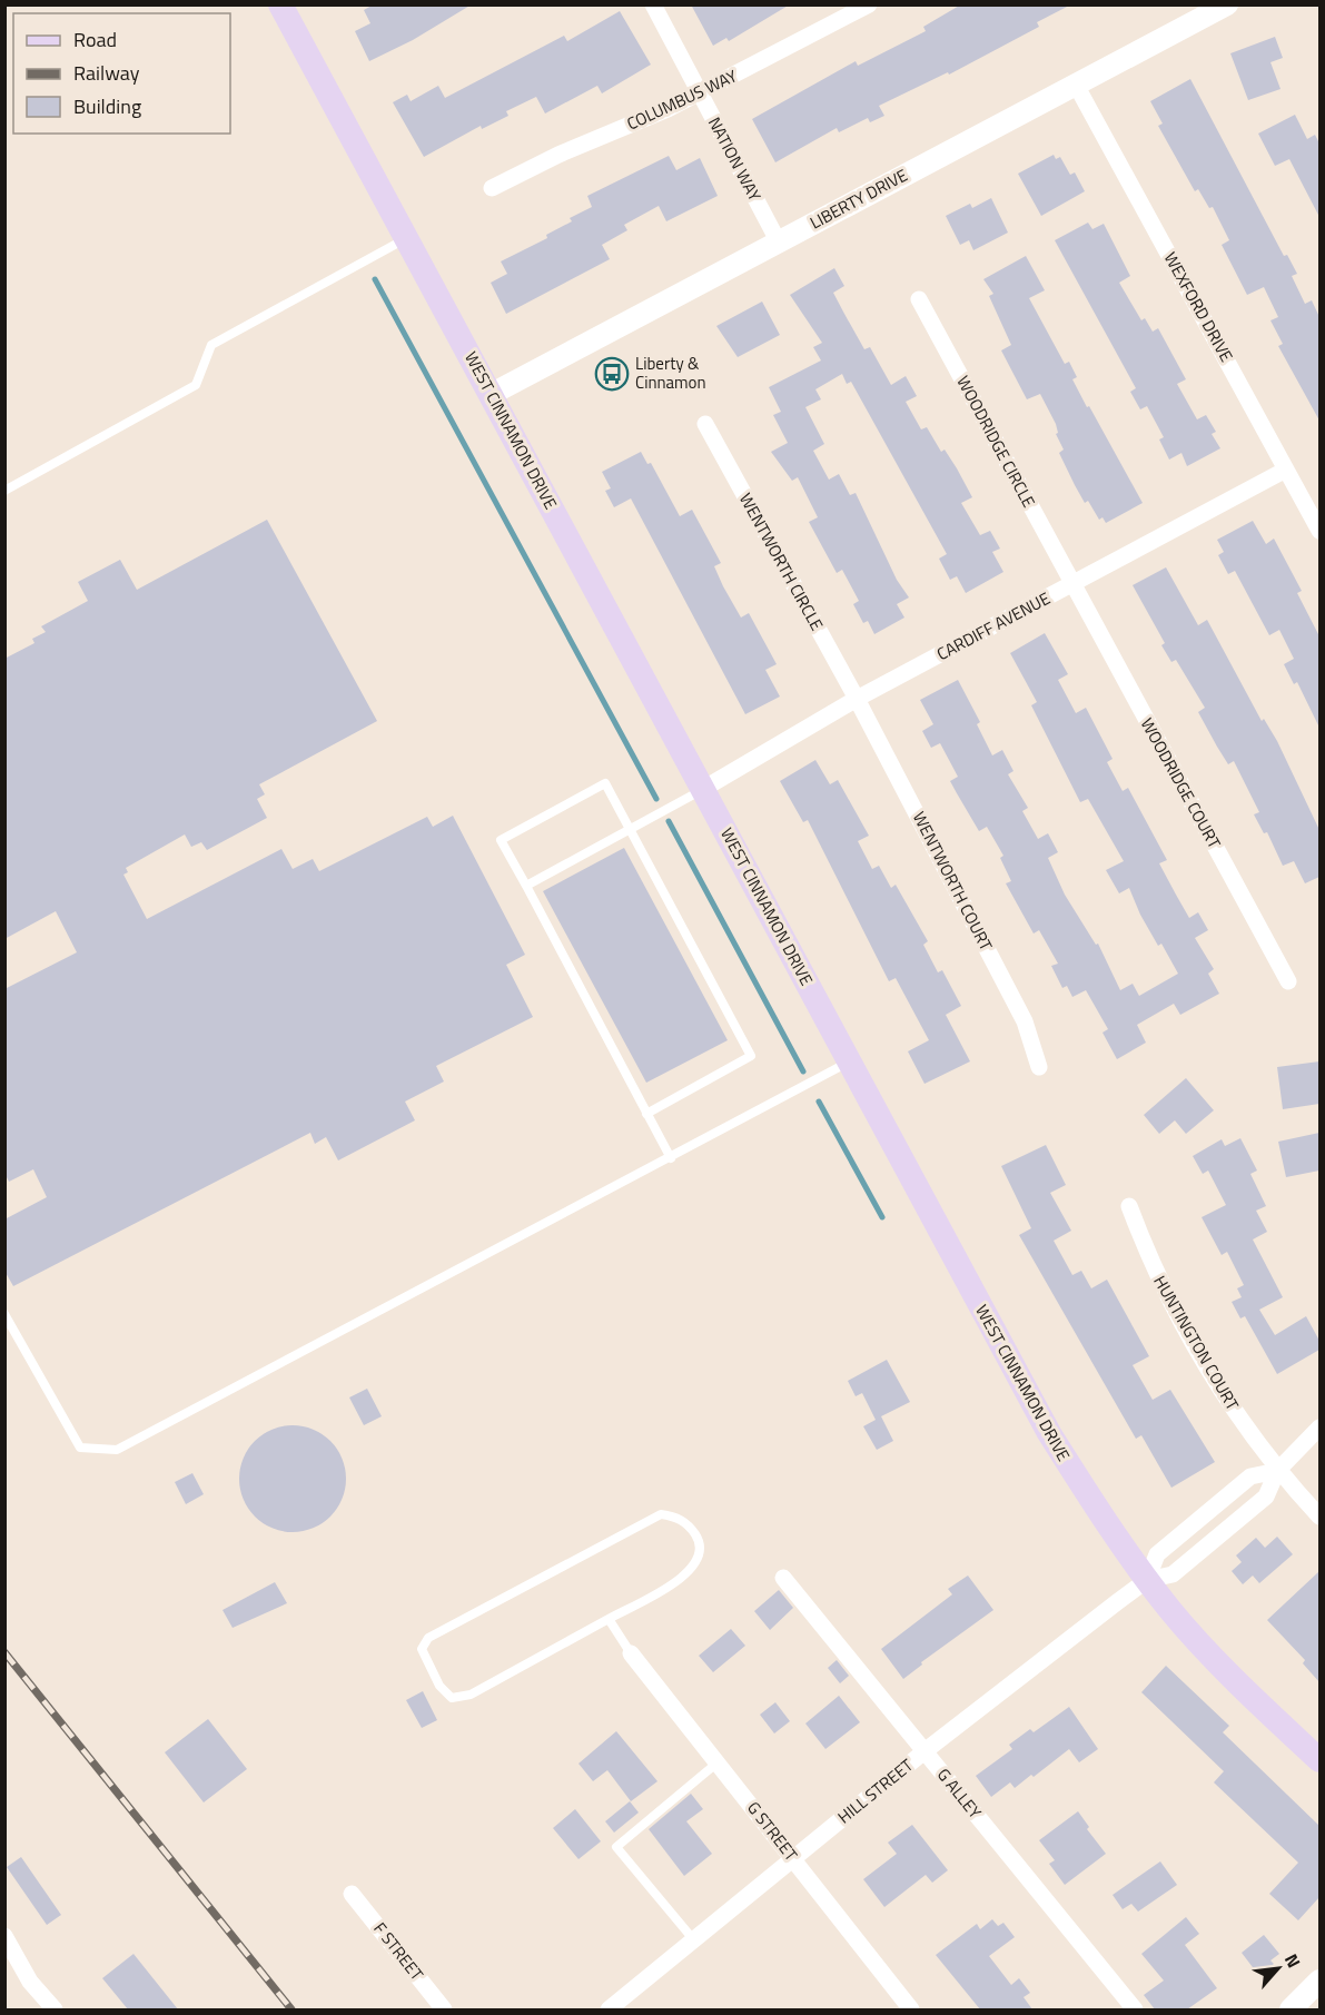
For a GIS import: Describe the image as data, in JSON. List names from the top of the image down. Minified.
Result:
{"streets":{"main road":["WEST CINNAMON DRIVE"],"street":["COLUMBUS WAY","NATION WAY","LIBERTY DRIVE","WEXFORD DRIVE","WOODRIDGE CIRCLE","WENTWORTH CIRCLE","CARDIFF AVENUE","WOODRIDGE COURT","WENTWORTH COURT","HUNTINGTON COURT","HILL STREET","G ALLEY","G STREET","F STREET"]},"crossings":[["COLUMBUS WAY","NATION WAY"],["NATION WAY","LIBERTY DRIVE"],["LIBERTY DRIVE","WEXFORD DRIVE"],["LIBERTY DRIVE","WEST CINNAMON DRIVE"],["WEXFORD DRIVE","CARDIFF AVENUE"],["WEST CINNAMON DRIVE","CARDIFF AVENUE"],["WEST CINNAMON DRIVE","HILL STREET"],["WOODRIDGE CIRCLE","CARDIFF AVENUE"],["WOODRIDGE CIRCLE","WOODRIDGE COURT"],["WENTWORTH CIRCLE","CARDIFF AVENUE"],["WENTWORTH CIRCLE","WENTWORTH COURT"],["CARDIFF AVENUE","WOODRIDGE COURT"],["CARDIFF AVENUE","WENTWORTH COURT"],["HUNTINGTON COURT","HILL STREET"],["HILL STREET","G ALLEY"],["HILL STREET","G STREET"]],"places":{"bus stop":["Liberty & Cinnamon"]},"legend":["Road","Railway","Building"],"north":"top right"}
